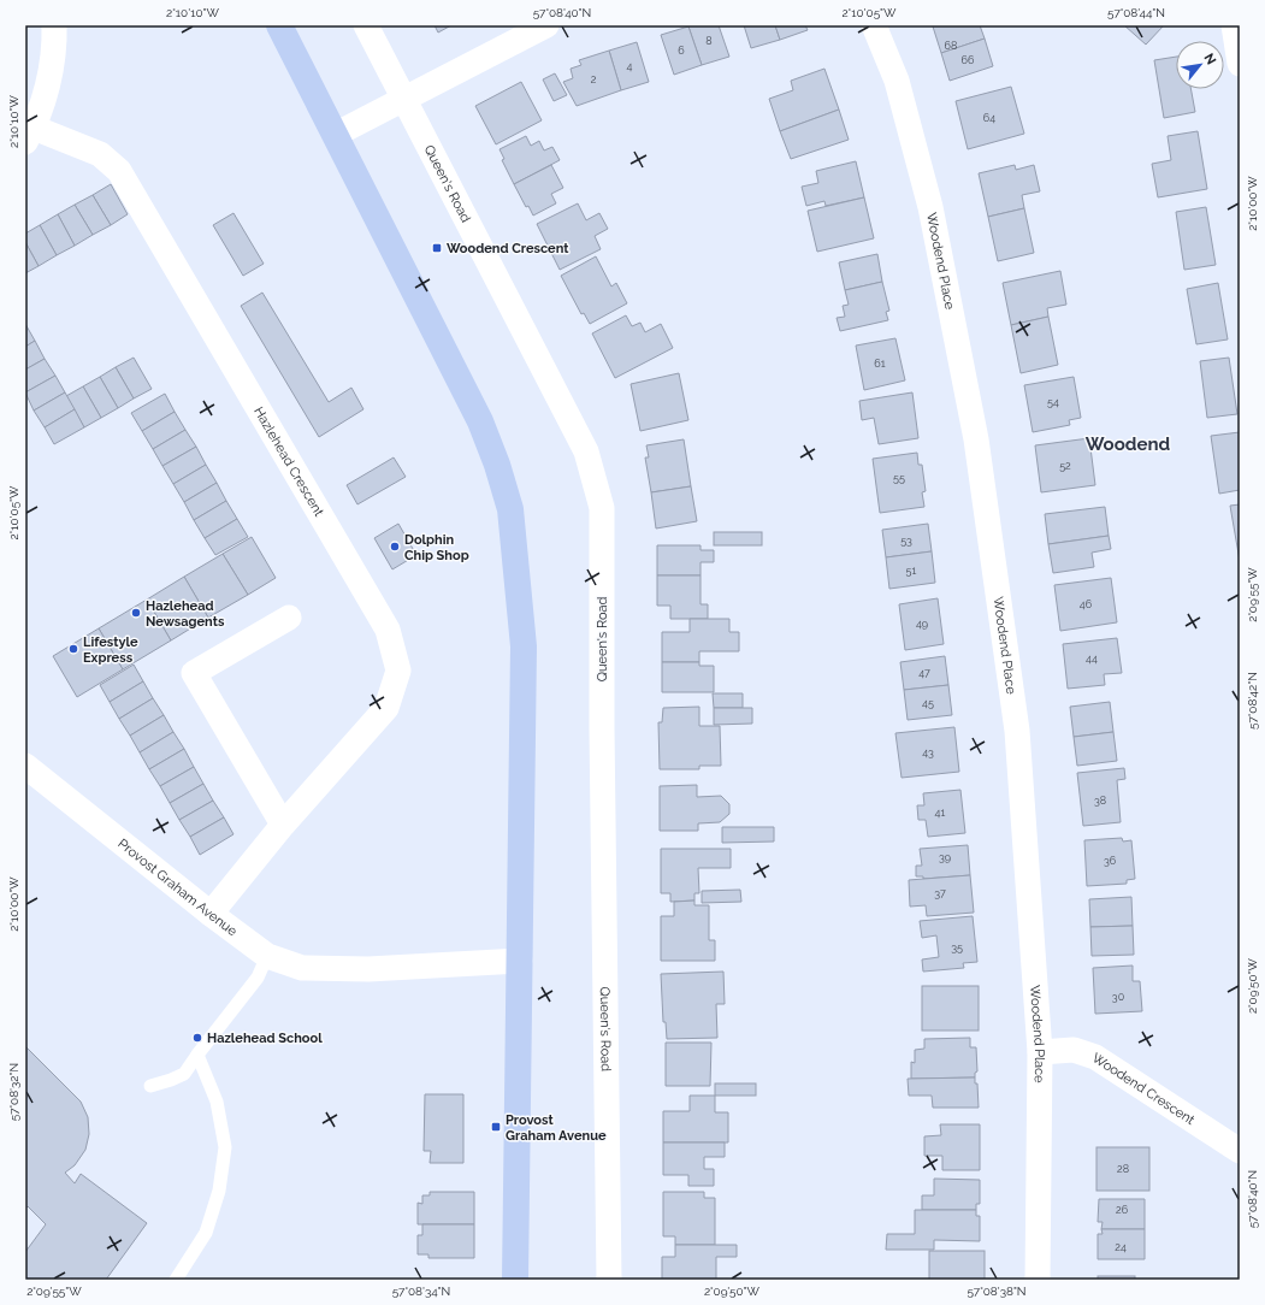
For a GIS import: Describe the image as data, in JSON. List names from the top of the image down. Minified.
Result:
{"streets":{"street":["Queen's Road","Woodend Place","Hazlehead Crescent","Provost Graham Avenue","Woodend Crescent"]},"crossings":[["Woodend Place","Woodend Crescent"],["Hazlehead Crescent","Provost Graham Avenue"]],"districts":["Woodend"],"places":{"transit":["Woodend Crescent","Provost Graham Avenue"],"other":["Dolphin Chip Shop","Hazlehead Newsagents","Lifestyle Express","Hazlehead School"]},"house_numbers":["8","68","6","66","4","2","64","61","54","52","55","53","51","46","49","44","47","45","43","38","41","39","36","37","35","30","28","26","24"],"north":"top right","coordinates":["2°10'10\"W","57°08'40\"N","2°10'05\"W","57°08'44\"N","2°10'00\"W","2°09'55\"W","57°08'42\"N","2°09'50\"W","57°08'32\"N","57°08'34\"N","57°08'38\"N"]}
